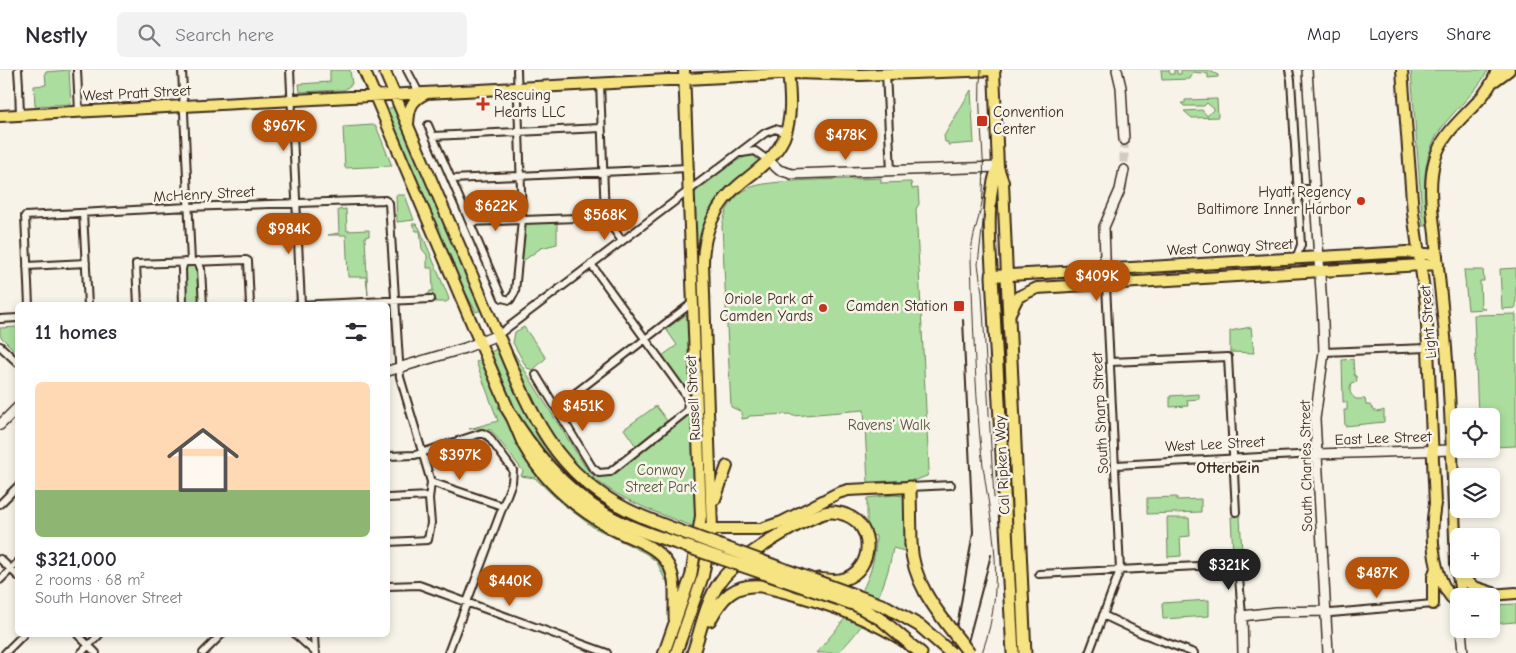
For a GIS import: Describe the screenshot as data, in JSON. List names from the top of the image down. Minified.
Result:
{"streets":{"highway":["Cal Ripken Way"],"main road":["West Pratt Street","West Conway Street","Light Street","Russell Street","South Sharp Street","East Lee Street","South Charles Street"],"street":["McHenry Street","West Lee Street"]},"crossings":[["West Pratt Street","Russell Street"],["West Conway Street","Light Street"],["West Conway Street","South Sharp Street"],["West Conway Street","Cal Ripken Way"],["West Conway Street","South Charles Street"],["Light Street","East Lee Street"],["South Sharp Street","West Lee Street"],["East Lee Street","West Lee Street"],["East Lee Street","South Charles Street"],["West Lee Street","South Charles Street"]],"districts":["Otterbein"],"parks":["Ravens' Walk","Conway Street Park"],"places":{"health":["Rescuing Hearts LLC"],"transit":["Convention Center","Camden Station"],"other":["Hyatt Regency Baltimore Inner Harbor","Oriole Park at Camden Yards"]},"page":{"header":"Nestly","search":"Search here","nav":["Map","Layers","Share"],"price":["$967K","$478K","$622K","$568K","$984K","$409K","$451K","$397K","$321K","$487K","$440K"],"heading":"11 homes","list":[{"name":"$321,000","note":"2 rooms · 68 m² · South Hanover Street"}],"map_buttons":["+","−"]}}
